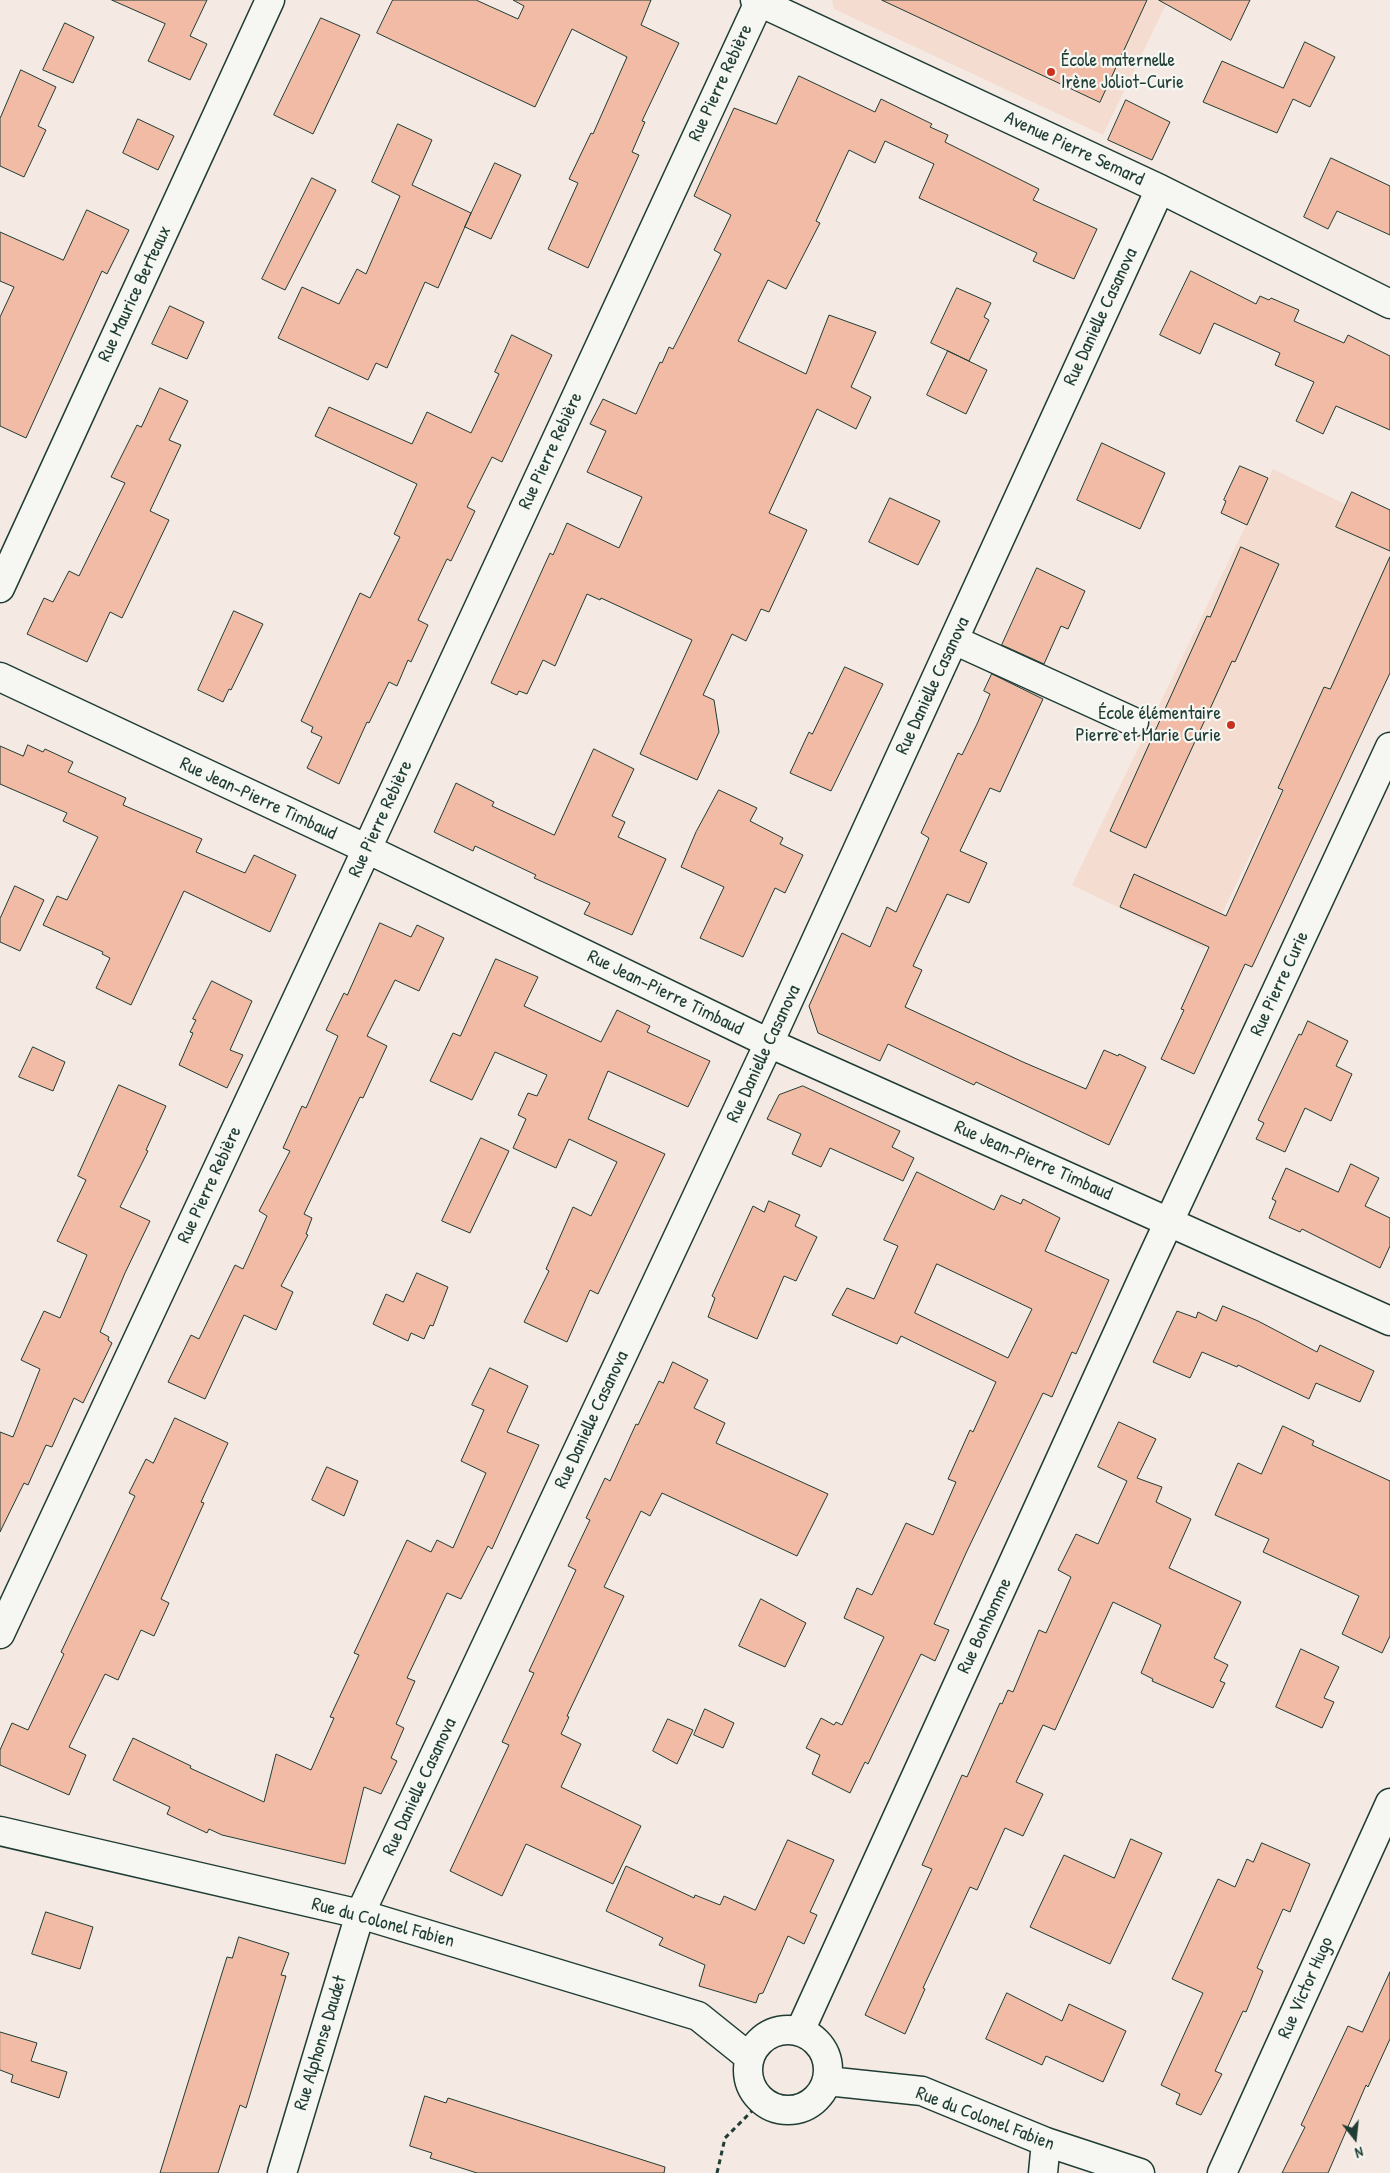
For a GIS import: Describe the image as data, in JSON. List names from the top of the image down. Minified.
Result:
{"streets":{"street":["Rue Pierre Rebière","Avenue Pierre Semard","Rue Maurice Berteaux","Rue Danielle Casanova","Rue Jean-Pierre Timbaud","Rue Pierre Curie","Rue Bonhomme","Rue du Colonel Fabien","Rue Victor Hugo","Rue Alphonse Daudet"]},"crossings":[["Rue Pierre Rebière","Avenue Pierre Semard"],["Rue Pierre Rebière","Rue Jean-Pierre Timbaud"],["Avenue Pierre Semard","Rue Danielle Casanova"],["Rue Danielle Casanova","Rue Jean-Pierre Timbaud"],["Rue Danielle Casanova","Rue du Colonel Fabien"],["Rue Danielle Casanova","Rue Alphonse Daudet"],["Rue Jean-Pierre Timbaud","Rue Pierre Curie"],["Rue Jean-Pierre Timbaud","Rue Bonhomme"],["Rue Pierre Curie","Rue Bonhomme"],["Rue Bonhomme","Rue du Colonel Fabien"],["Rue du Colonel Fabien","Rue Alphonse Daudet"]],"places":["École maternelle Irène Joliot-Curie","École élémentaire Pierre et Marie Curie"],"north":"bottom"}
